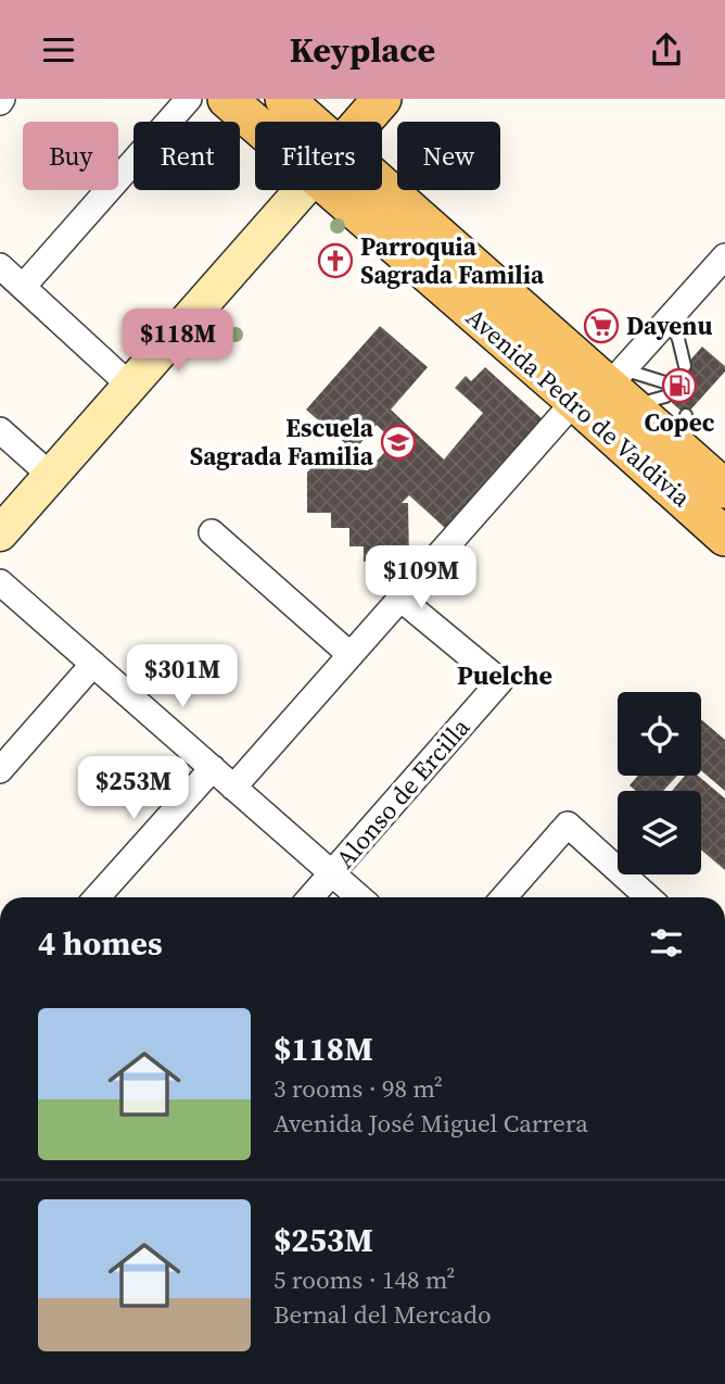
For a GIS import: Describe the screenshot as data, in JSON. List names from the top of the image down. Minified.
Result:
{"streets":{"main road":["Avenida Pedro de Valdivia"],"street":["Alonso de Ercilla"]},"districts":["Puelche"],"places":{"church":["Parroquia Sagrada Familia"],"supermarket":["Dayenu"],"fuel station":["Copec"],"school or university":["Escuela Sagrada Familia"]},"page":{"header":"Keyplace","chip":["Buy","Rent","Filters","New"],"price":["$118M","$109M","$301M","$253M"],"heading":"4 homes","list":[{"name":"$118M","note":"3 rooms · 98 m² · Avenida José Miguel Carrera"},{"name":"$253M","note":"5 rooms · 148 m² · Bernal del Mercado"}]}}
